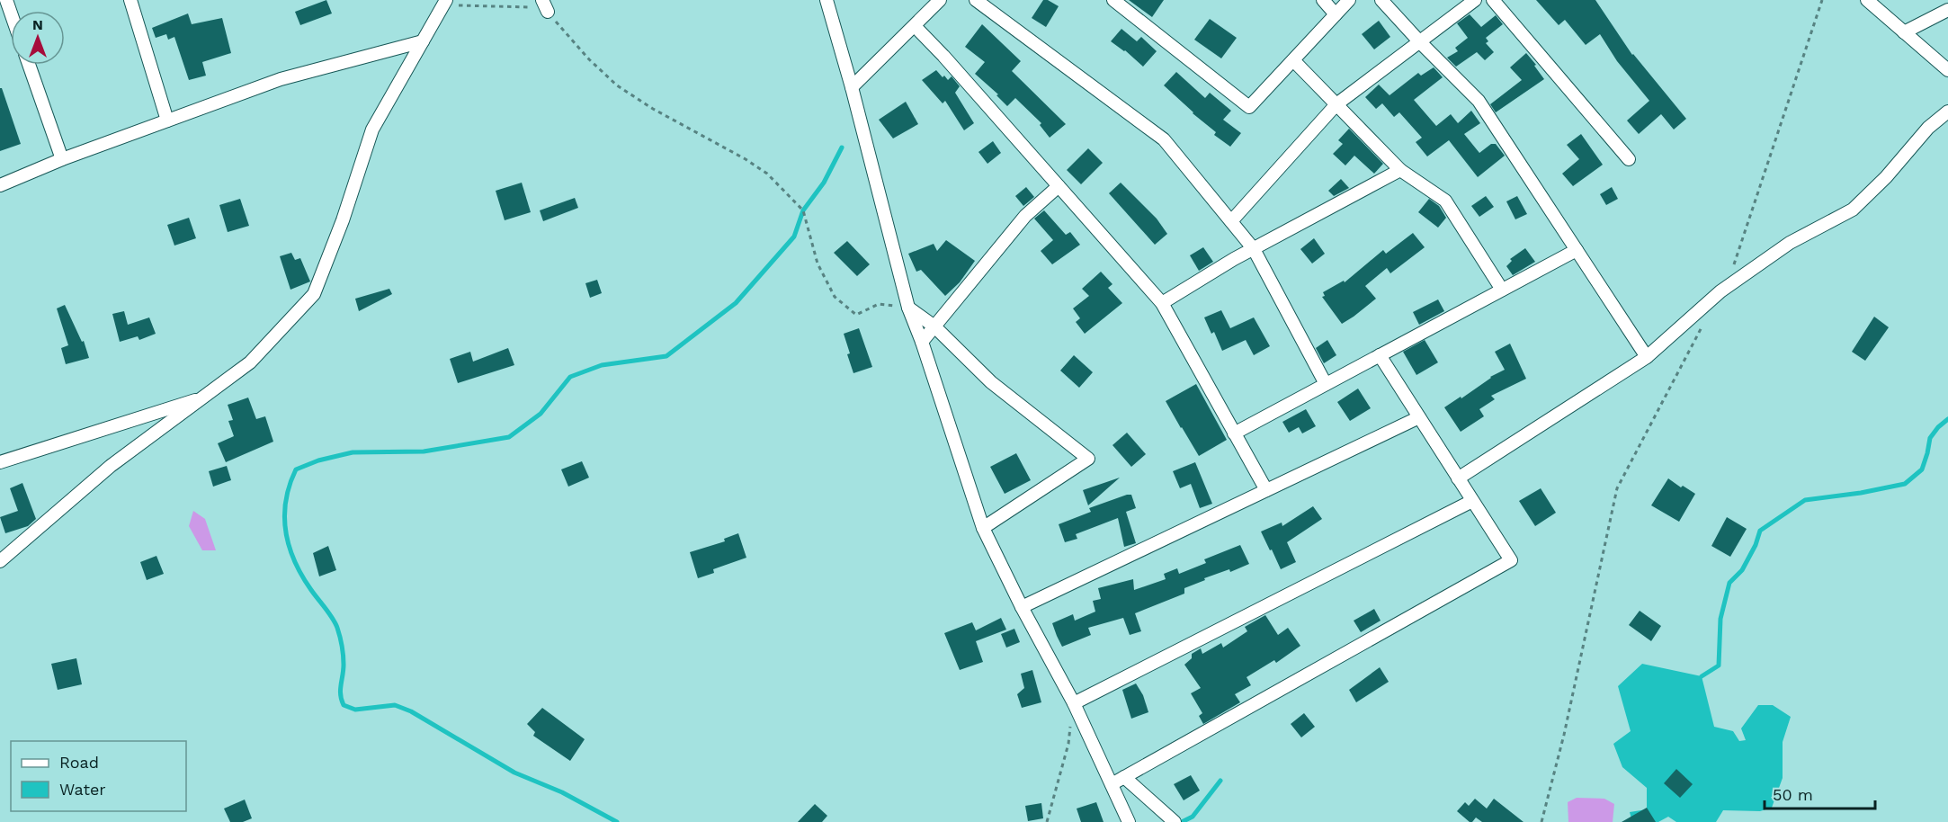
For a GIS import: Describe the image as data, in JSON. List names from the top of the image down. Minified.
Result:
{"legend":["Road","Water"],"scale_bar":"50 m","north":"top"}
